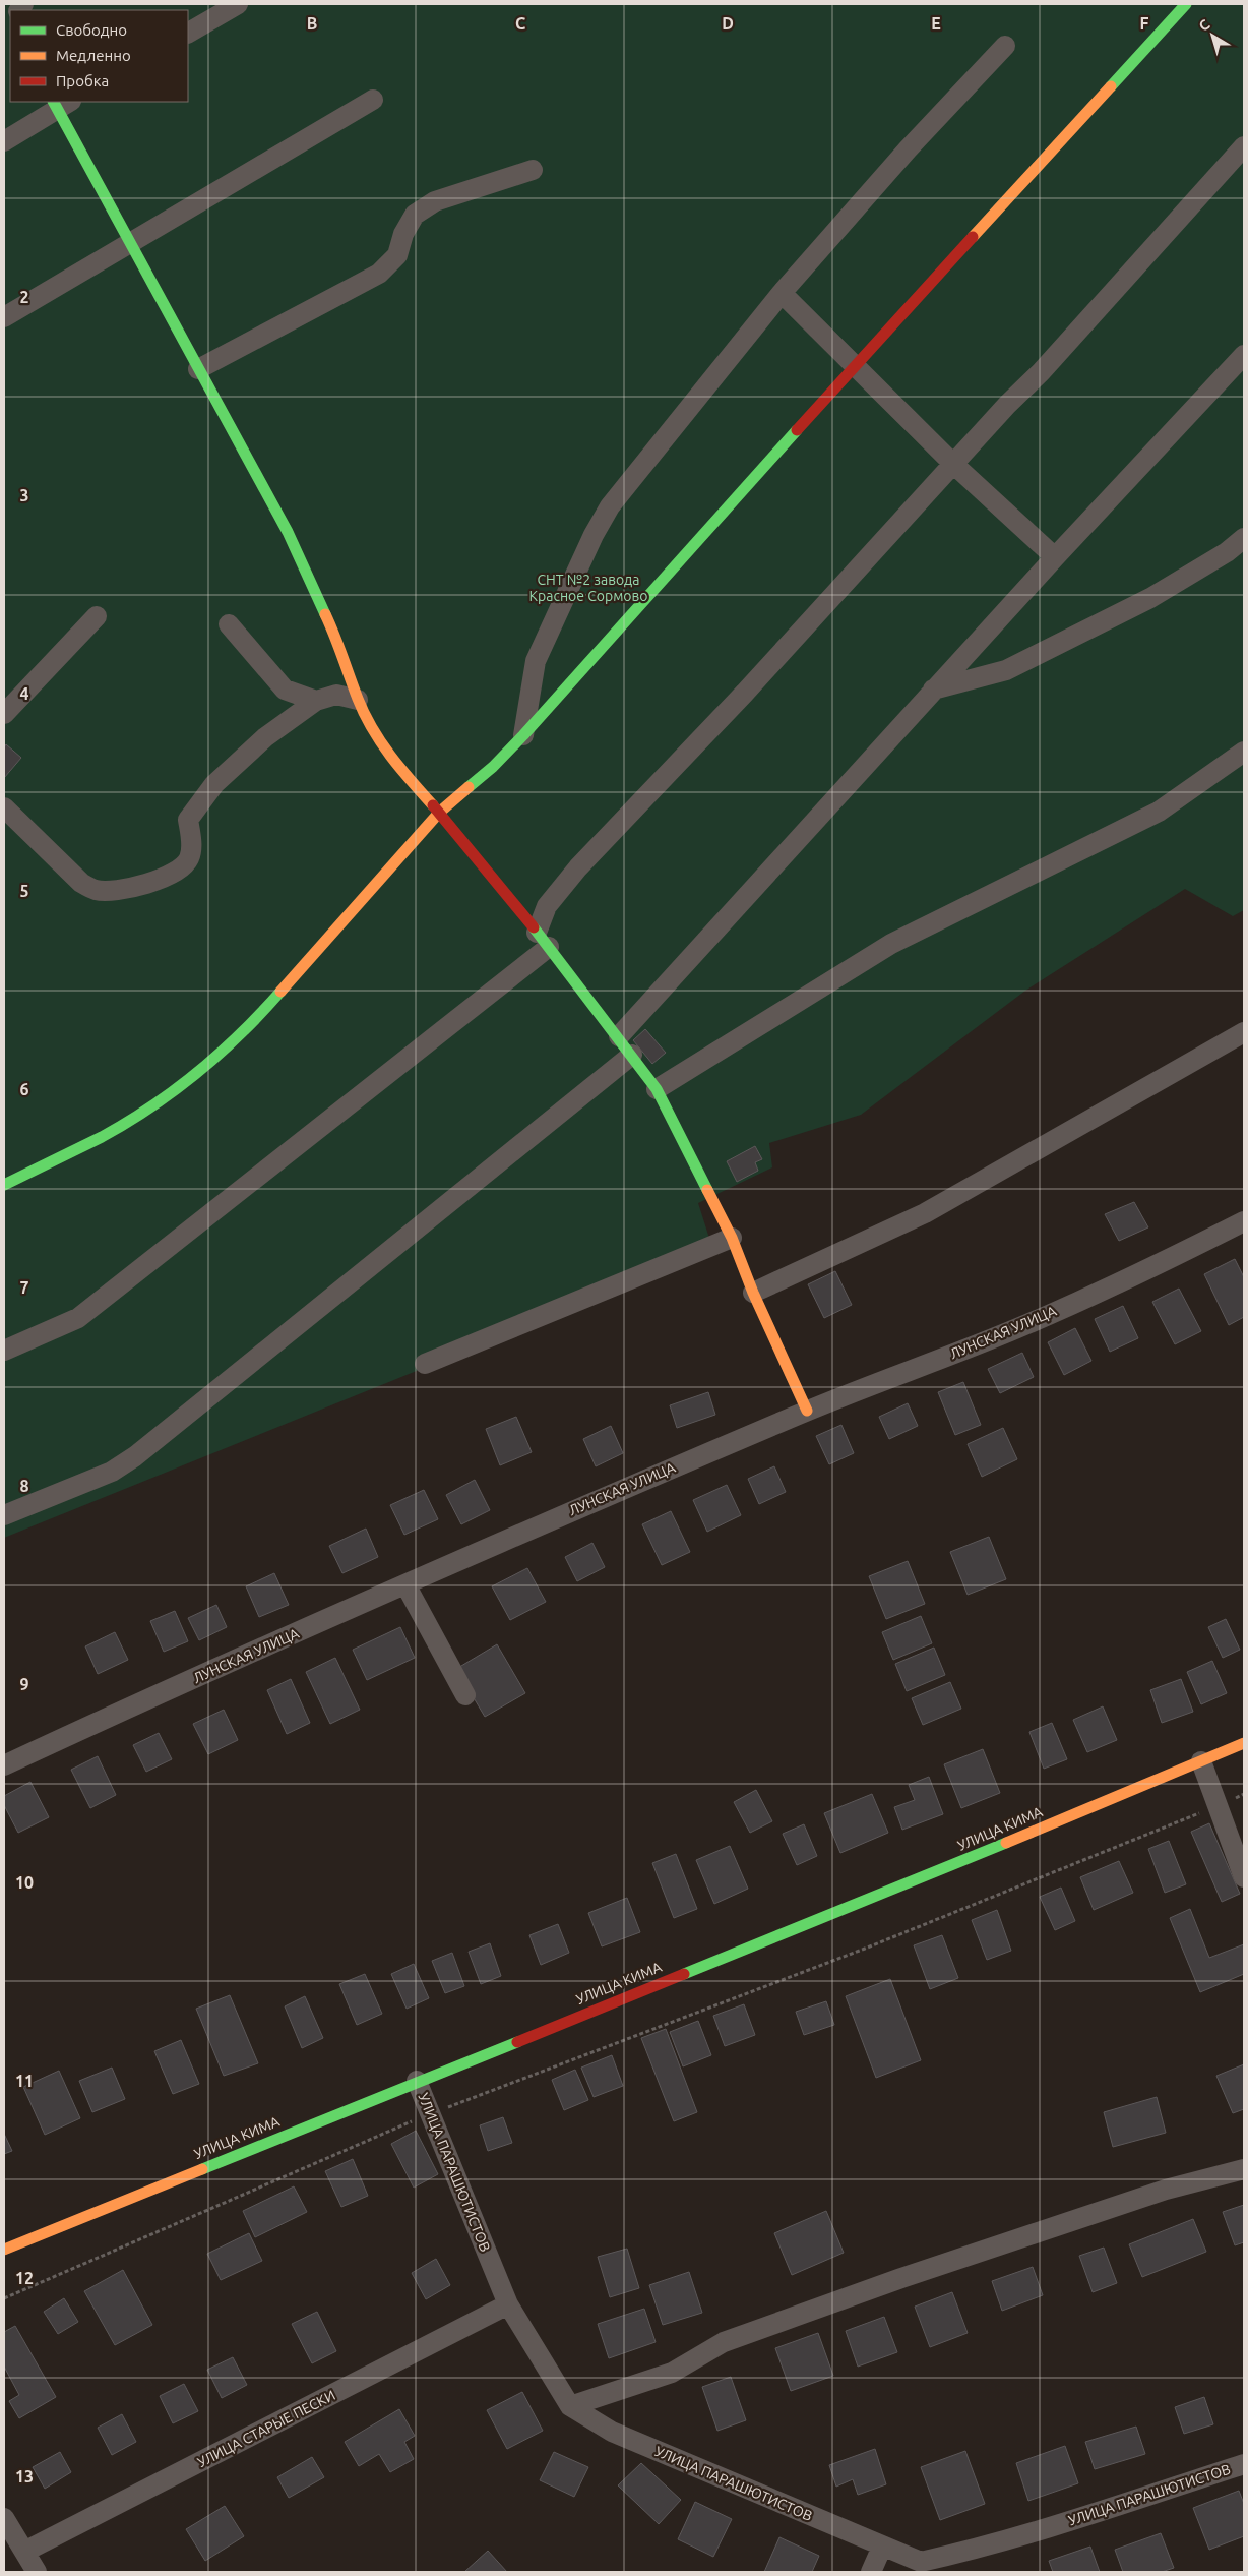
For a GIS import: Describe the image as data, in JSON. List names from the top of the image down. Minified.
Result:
{"streets":{"street":["ЛУНСКАЯ УЛИЦА","УЛИЦА КИМА","УЛИЦА ПАРАШЮТИСТОВ","УЛИЦА СТАРЫЕ ПЕСКИ"]},"crossings":[["УЛИЦА КИМА","УЛИЦА ПАРАШЮТИСТОВ"],["УЛИЦА ПАРАШЮТИСТОВ","УЛИЦА СТАРЫЕ ПЕСКИ"]],"parks":["СНТ №2 завода Красное Сормово"],"legend":["Свободно","Медленно","Пробка"],"north":"top left","grid":{"columns":["B","C","D","E","F"],"rows":["2","3","4","5","6","7","8","9","10","11","12","13"]}}
